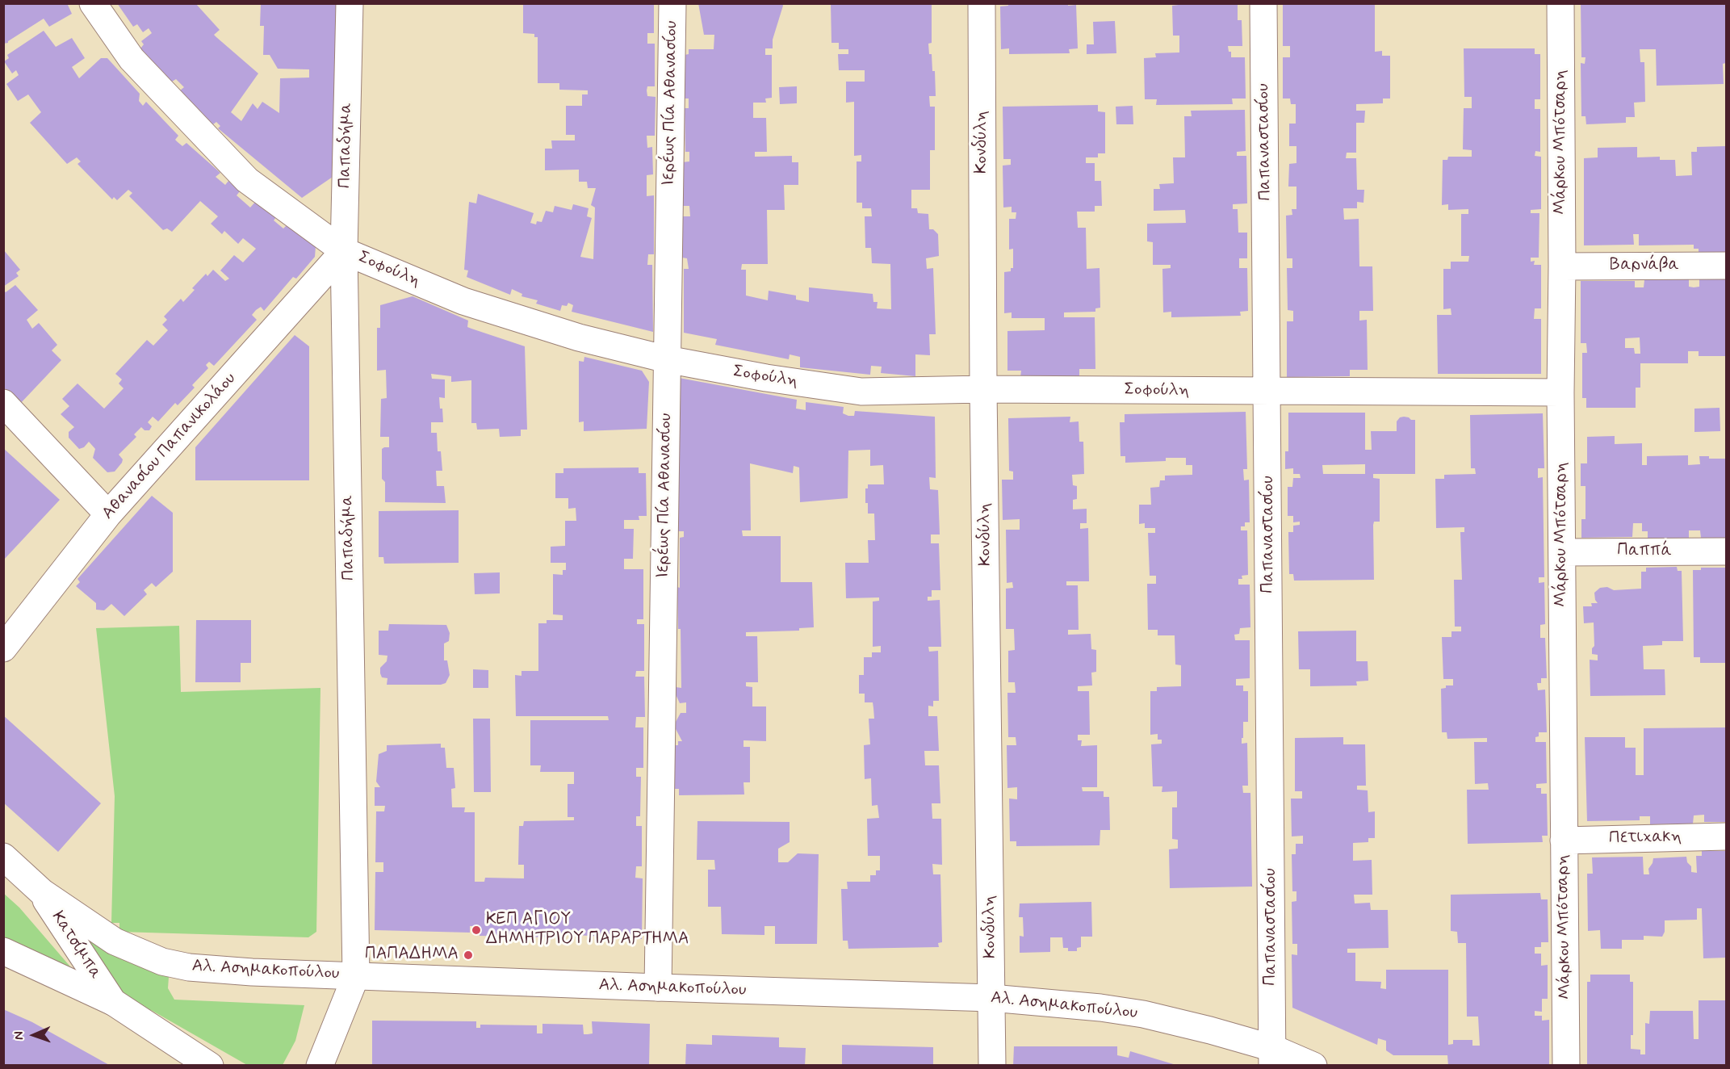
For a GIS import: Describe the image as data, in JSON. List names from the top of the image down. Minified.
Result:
{"streets":{"street":["Ιερέως Πία Αθανασίου","Κονδύλη","Παπαναστασίου","Μάρκου Μπότσαρη","Παπαδήμα","Βαρνάβα","Σοφούλη","Αθανασίου Παπανικολάου","Παππά","Πετιχακη","Κατσίμπα","Αλ. Ασημακοπούλου"]},"crossings":[["Ιερέως Πία Αθανασίου","Σοφούλη"],["Ιερέως Πία Αθανασίου","Αλ. Ασημακοπούλου"],["Κονδύλη","Σοφούλη"],["Κονδύλη","Αλ. Ασημακοπούλου"],["Παπαναστασίου","Σοφούλη"],["Παπαναστασίου","Αλ. Ασημακοπούλου"],["Μάρκου Μπότσαρη","Βαρνάβα"],["Μάρκου Μπότσαρη","Σοφούλη"],["Μάρκου Μπότσαρη","Παππά"],["Μάρκου Μπότσαρη","Πετιχακη"],["Παπαδήμα","Σοφούλη"],["Παπαδήμα","Αθανασίου Παπανικολάου"],["Παπαδήμα","Αλ. Ασημακοπούλου"],["Σοφούλη","Αθανασίου Παπανικολάου"],["Κατσίμπα","Αλ. Ασημακοπούλου"]],"places":["ΚΕΠ ΑΓΙΟΥ ΔΗΜΗΤΡΙΟΥ ΠΑΡΑΡΤΗΜΑ","ΠΑΠΑΔΗΜΑ"],"north":"left"}
